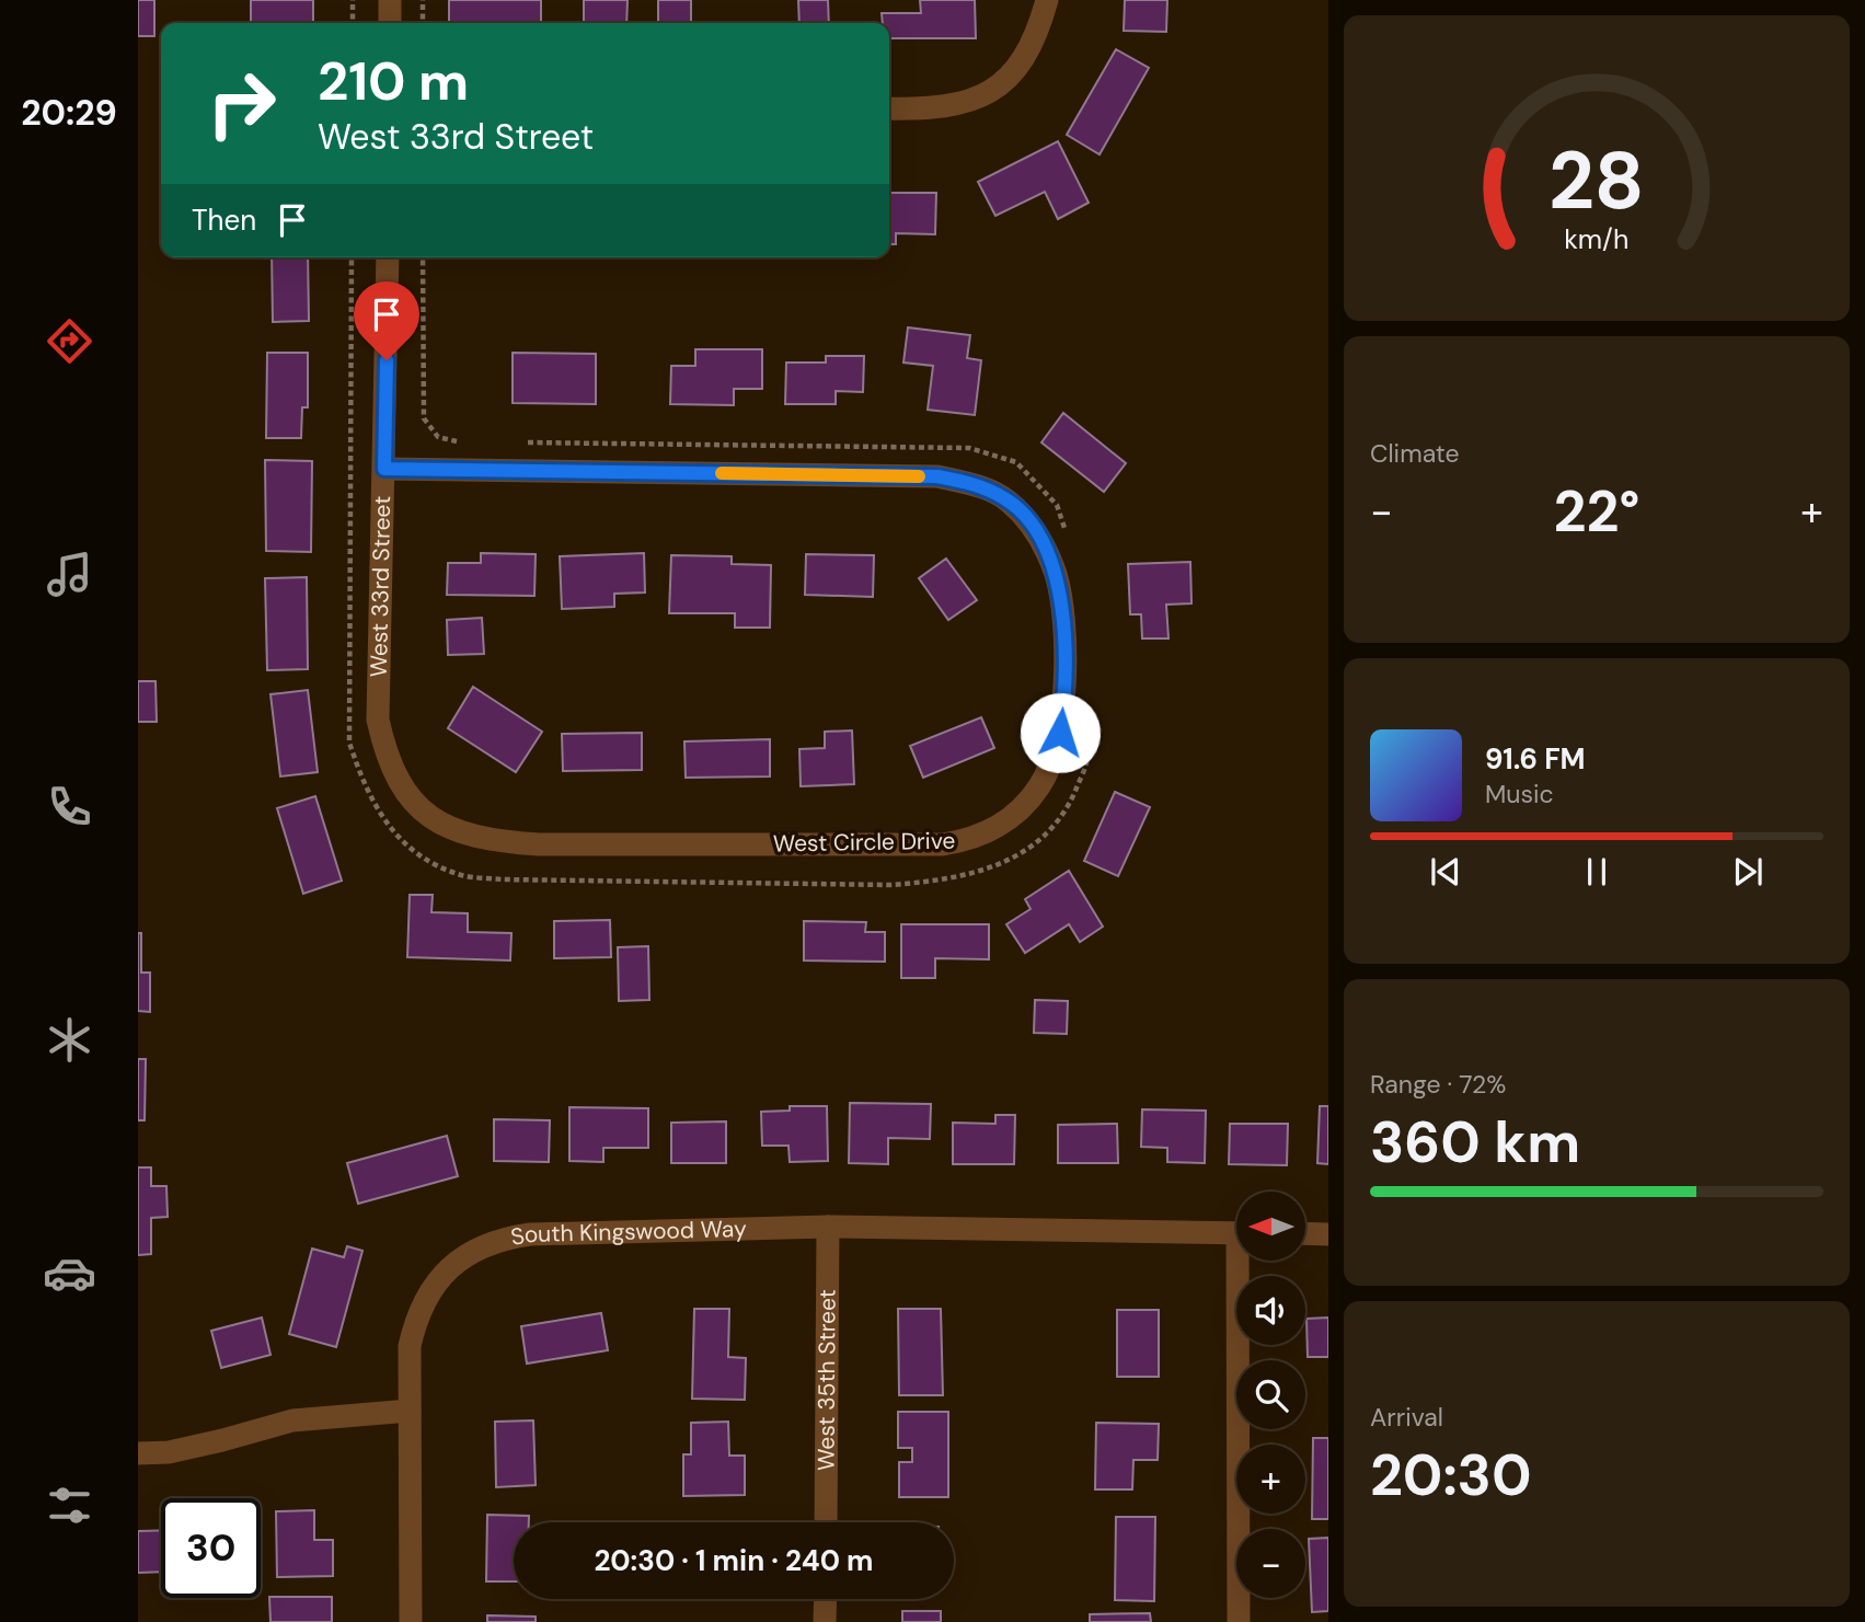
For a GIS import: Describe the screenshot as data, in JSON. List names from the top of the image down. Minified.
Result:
{"streets":{"street":["West 33rd Street","West Circle Drive","South Kingswood Way","West 35th Street"]},"crossings":[["West 33rd Street","West Circle Drive"],["South Kingswood Way","West 35th Street"]],"north":"left","page":{"tabs":"20:29","turn":["210 m","West 33rd Street"],"then":"Then","tile":["Climate",["Range · 72%","360 km"],["Arrival","20:30"]],"heat":["−","22°","+"],"song":["91.6 FM","Music"],"map_buttons":["+","−"],"limit":"30","trip":"20:30 · 1 min · 240 m","gauge":["28","km/h"]}}
